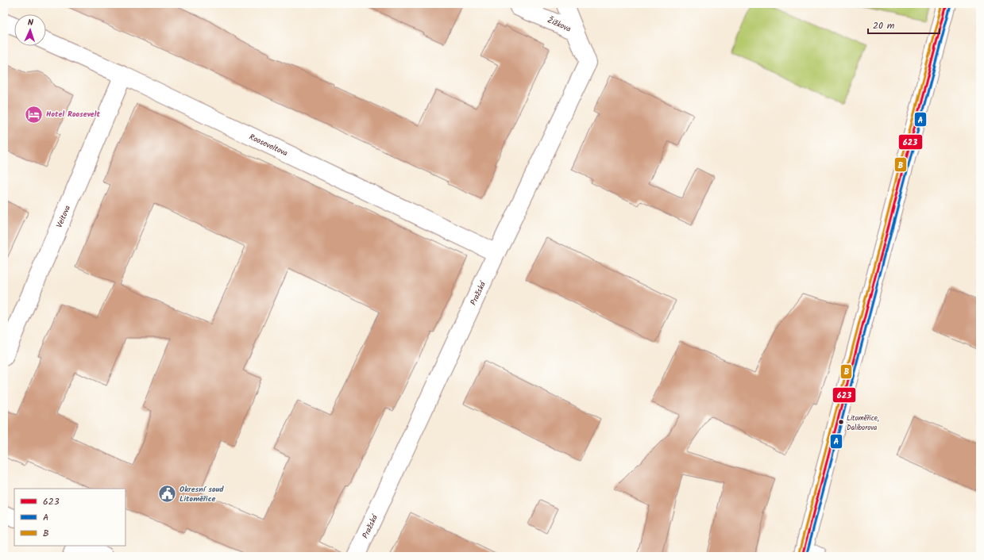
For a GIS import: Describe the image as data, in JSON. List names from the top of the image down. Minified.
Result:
{"streets":{"street":["Žižkova","Rooseveltova","Veitova","Pražská"]},"crossings":[["Žižkova","Pražská"],["Rooseveltova","Veitova"],["Rooseveltova","Pražská"]],"places":{"hotel":["Hotel Roosevelt"],"other":["Litoměřice, Daliborova"],"public building":["Okresní soud Litoměřice"]},"lines":["transit line 623","transit line B","transit line A"],"legend":["623","A","B"],"scale_bar":"20 m","north":"top"}
